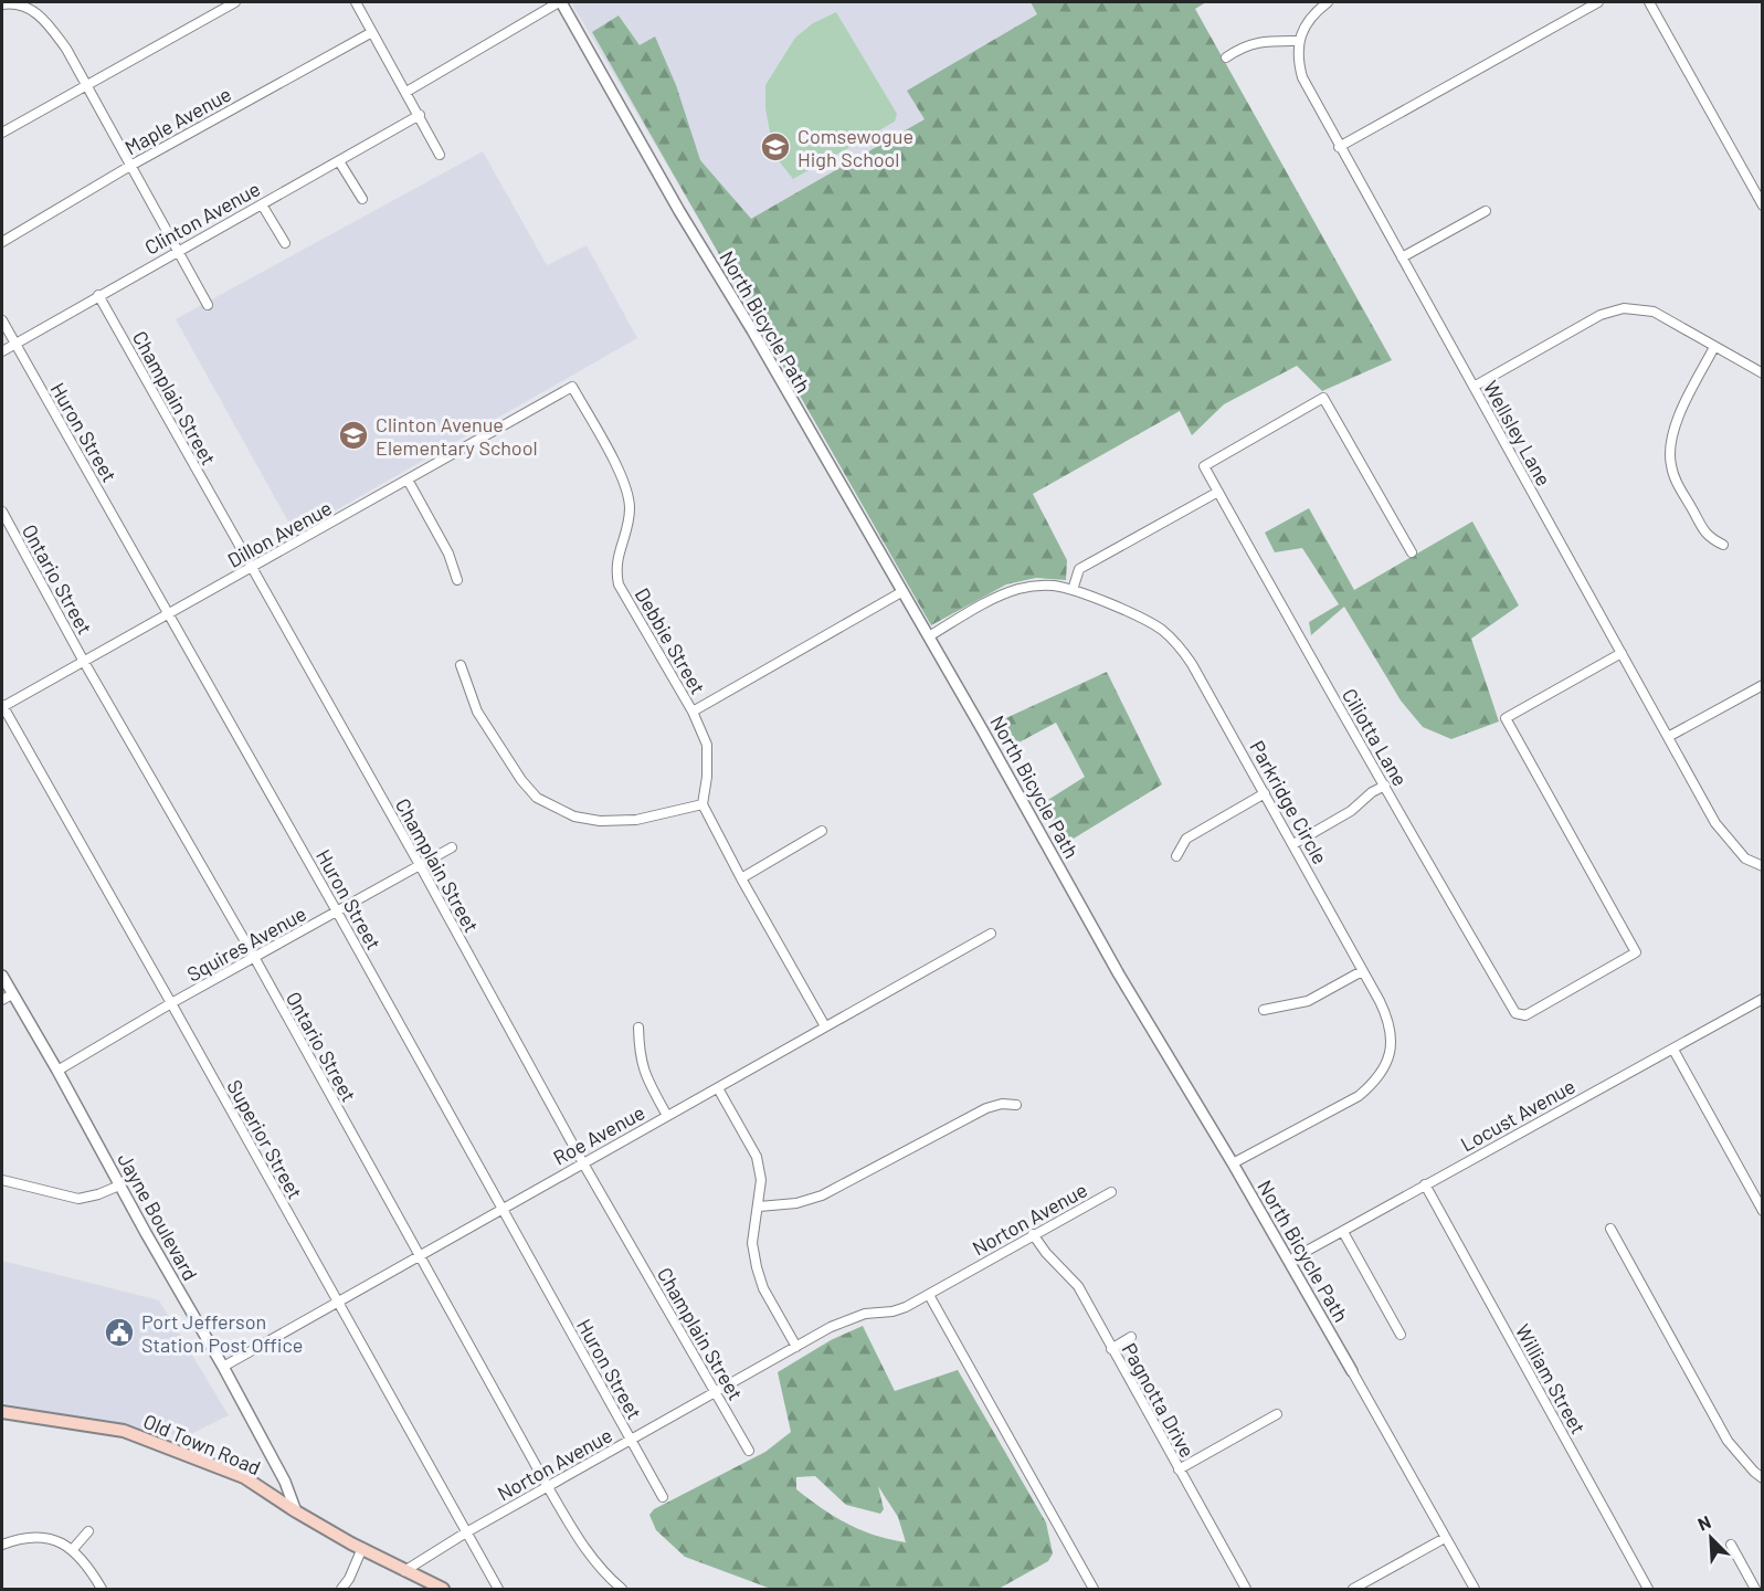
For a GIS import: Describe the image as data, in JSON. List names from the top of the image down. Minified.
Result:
{"streets":{"main road":["Old Town Road"],"street":["Maple Avenue","Clinton Avenue","North Bicycle Path","Champlain Street","Huron Street","Wellsley Lane","Dillon Avenue","Ontario Street","Debbie Street","Ciliotta Lane","Parkridge Circle","Squires Avenue","Locust Avenue","Roe Avenue","Superior Street","Jayne Boulevard","Norton Avenue","William Street","Pagnotta Drive"]},"crossings":[["Clinton Avenue","Champlain Street"],["Clinton Avenue","Huron Street"],["North Bicycle Path","Parkridge Circle"],["North Bicycle Path","Locust Avenue"],["Champlain Street","Dillon Avenue"],["Champlain Street","Squires Avenue"],["Champlain Street","Roe Avenue"],["Champlain Street","Norton Avenue"],["Huron Street","Dillon Avenue"],["Huron Street","Squires Avenue"],["Huron Street","Roe Avenue"],["Huron Street","Norton Avenue"],["Wellsley Lane","Ciliotta Lane"],["Dillon Avenue","Ontario Street"],["Dillon Avenue","Debbie Street"],["Dillon Avenue","Superior Street"],["Ontario Street","Squires Avenue"],["Ontario Street","Roe Avenue"],["Ontario Street","Norton Avenue"],["Squires Avenue","Superior Street"],["Squires Avenue","Jayne Boulevard"],["Locust Avenue","William Street"],["Roe Avenue","Superior Street"],["Roe Avenue","Jayne Boulevard"],["Superior Street","Norton Avenue"],["Jayne Boulevard","Old Town Road"],["Norton Avenue","Pagnotta Drive"],["Norton Avenue","Old Town Road"]],"places":{"school or university":["Comsewogue High School","Clinton Avenue Elementary School"],"public building":["Port Jefferson Station Post Office"]},"north":"top left"}
